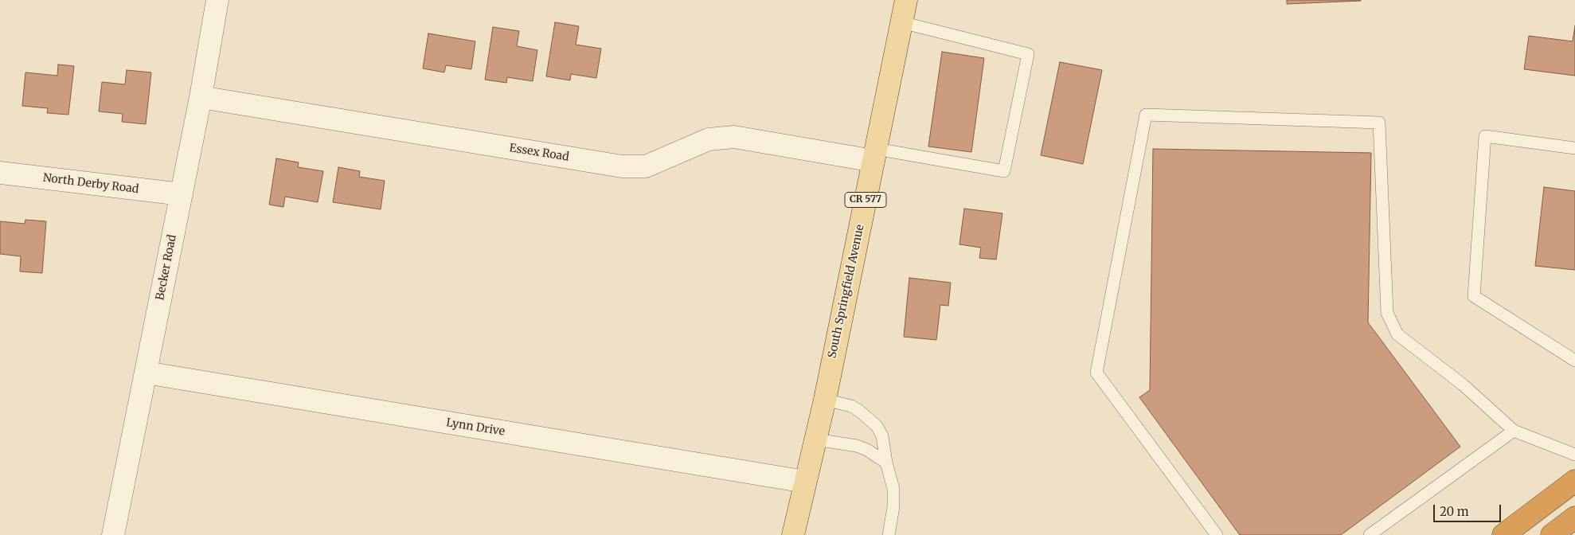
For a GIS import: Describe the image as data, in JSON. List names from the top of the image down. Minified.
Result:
{"streets":{"main road":["CR 577","South Springfield Avenue"],"street":["Essex Road","North Derby Road","Becker Road","Lynn Drive"]},"crossings":[["Essex Road","Becker Road"],["Essex Road","South Springfield Avenue"],["North Derby Road","Becker Road"],["Becker Road","Lynn Drive"],["South Springfield Avenue","Lynn Drive"]],"scale_bar":"20 m"}
